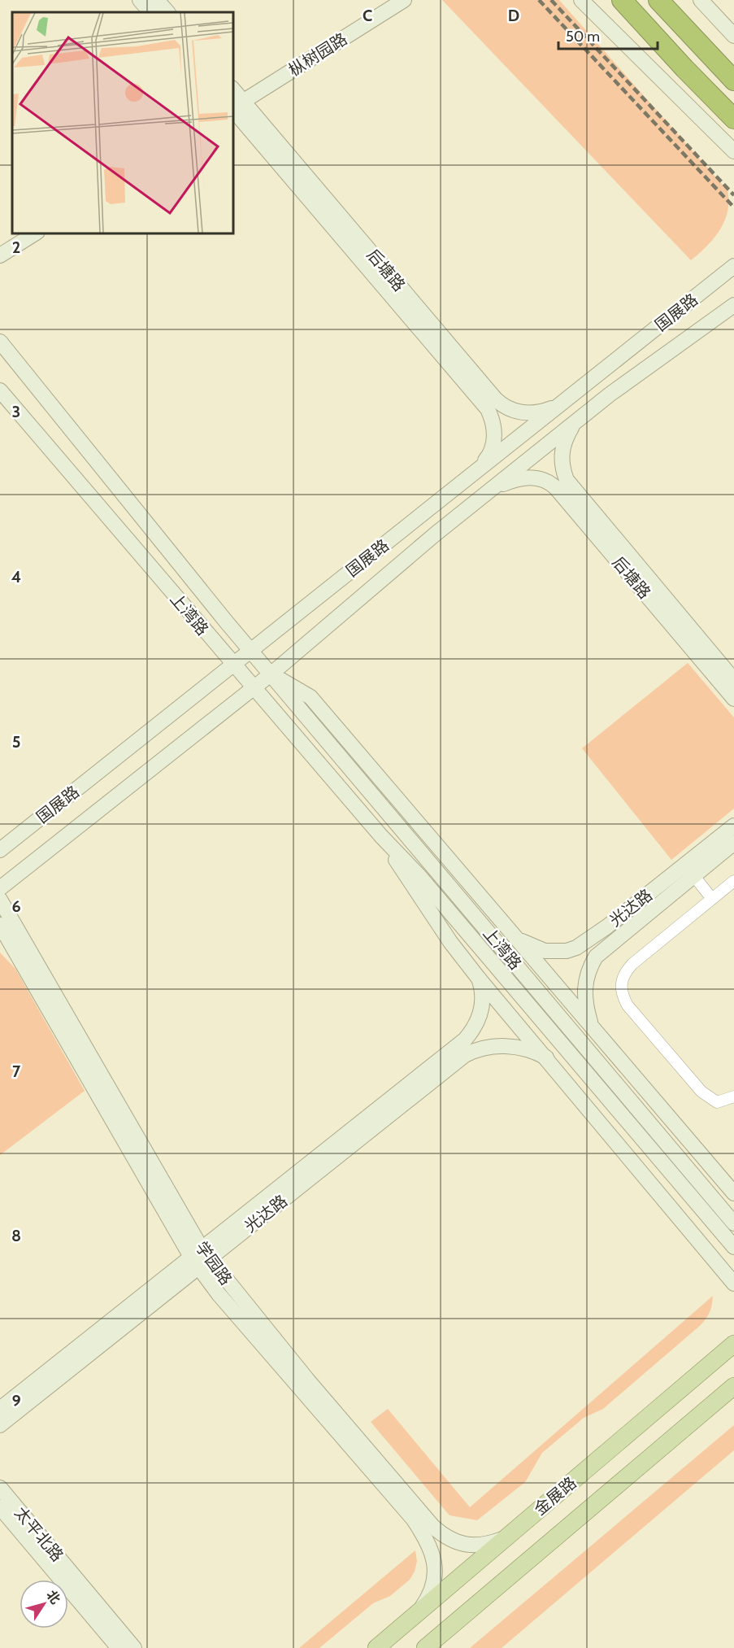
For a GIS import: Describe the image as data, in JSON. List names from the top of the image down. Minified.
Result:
{"streets":{"main road":["金展路"],"street":["枞树园路","后塘路","国展路","上湾路","光达路","学园路","太平北路"]},"crossings":[["枞树园路","后塘路"],["后塘路","国展路"],["国展路","上湾路"],["上湾路","光达路"],["光达路","学园路"],["学园路","金展路"]],"scale_bar":"50 m","north":"top right","grid":{"columns":["C","D"],"rows":["2","3","4","5","6","7","8","9"]}}
